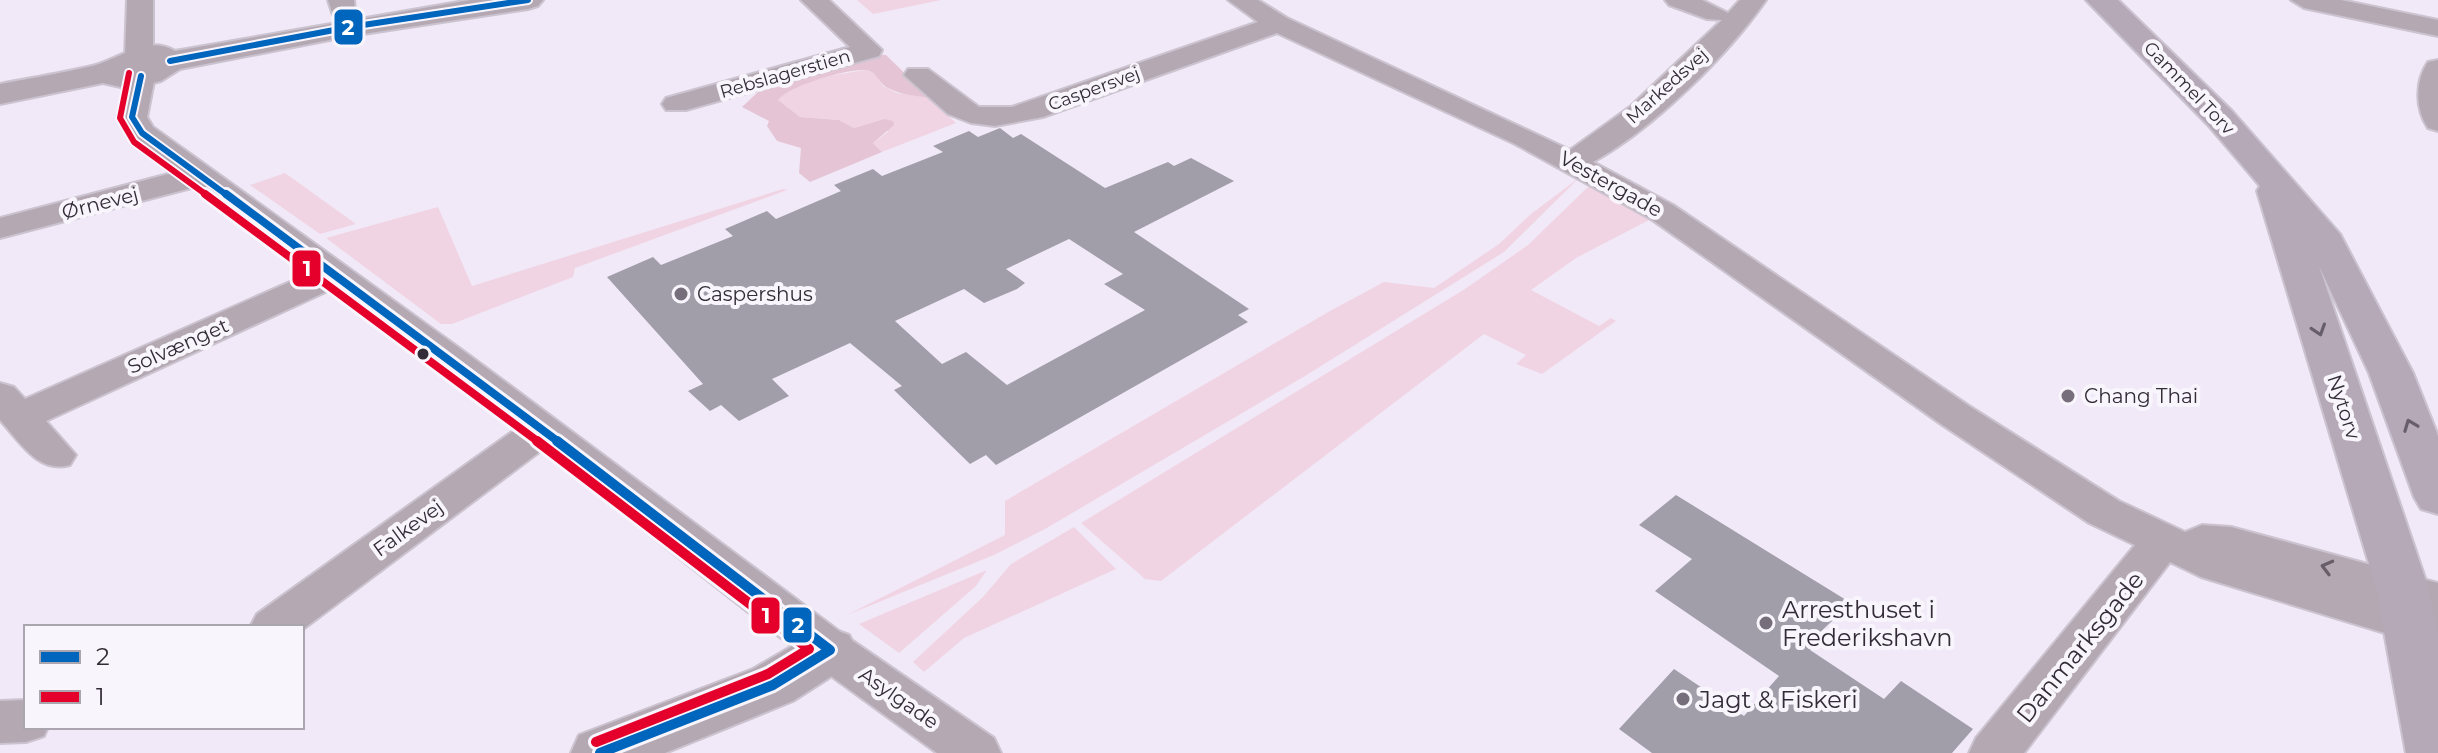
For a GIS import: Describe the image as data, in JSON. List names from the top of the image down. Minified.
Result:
{"streets":{"main road":["Gammel Torv","Nytorv"],"street":["Rebslagerstien","Markedsvej","Caspersvej","Vestergade","Ørnevej","Solvænget","Falkevej","Danmarksgade","Asylgade"]},"crossings":[["Markedsvej","Vestergade"],["Gammel Torv","Nytorv"],["Caspersvej","Vestergade"],["Vestergade","Danmarksgade"],["Ørnevej","Asylgade"],["Solvænget","Asylgade"],["Falkevej","Asylgade"]],"places":["Caspershus","Chang Thai","Arresthuset i Frederikshavn","Jagt & Fiskeri"],"lines":["transit line 2","transit line 1"],"legend":["2","1"]}
